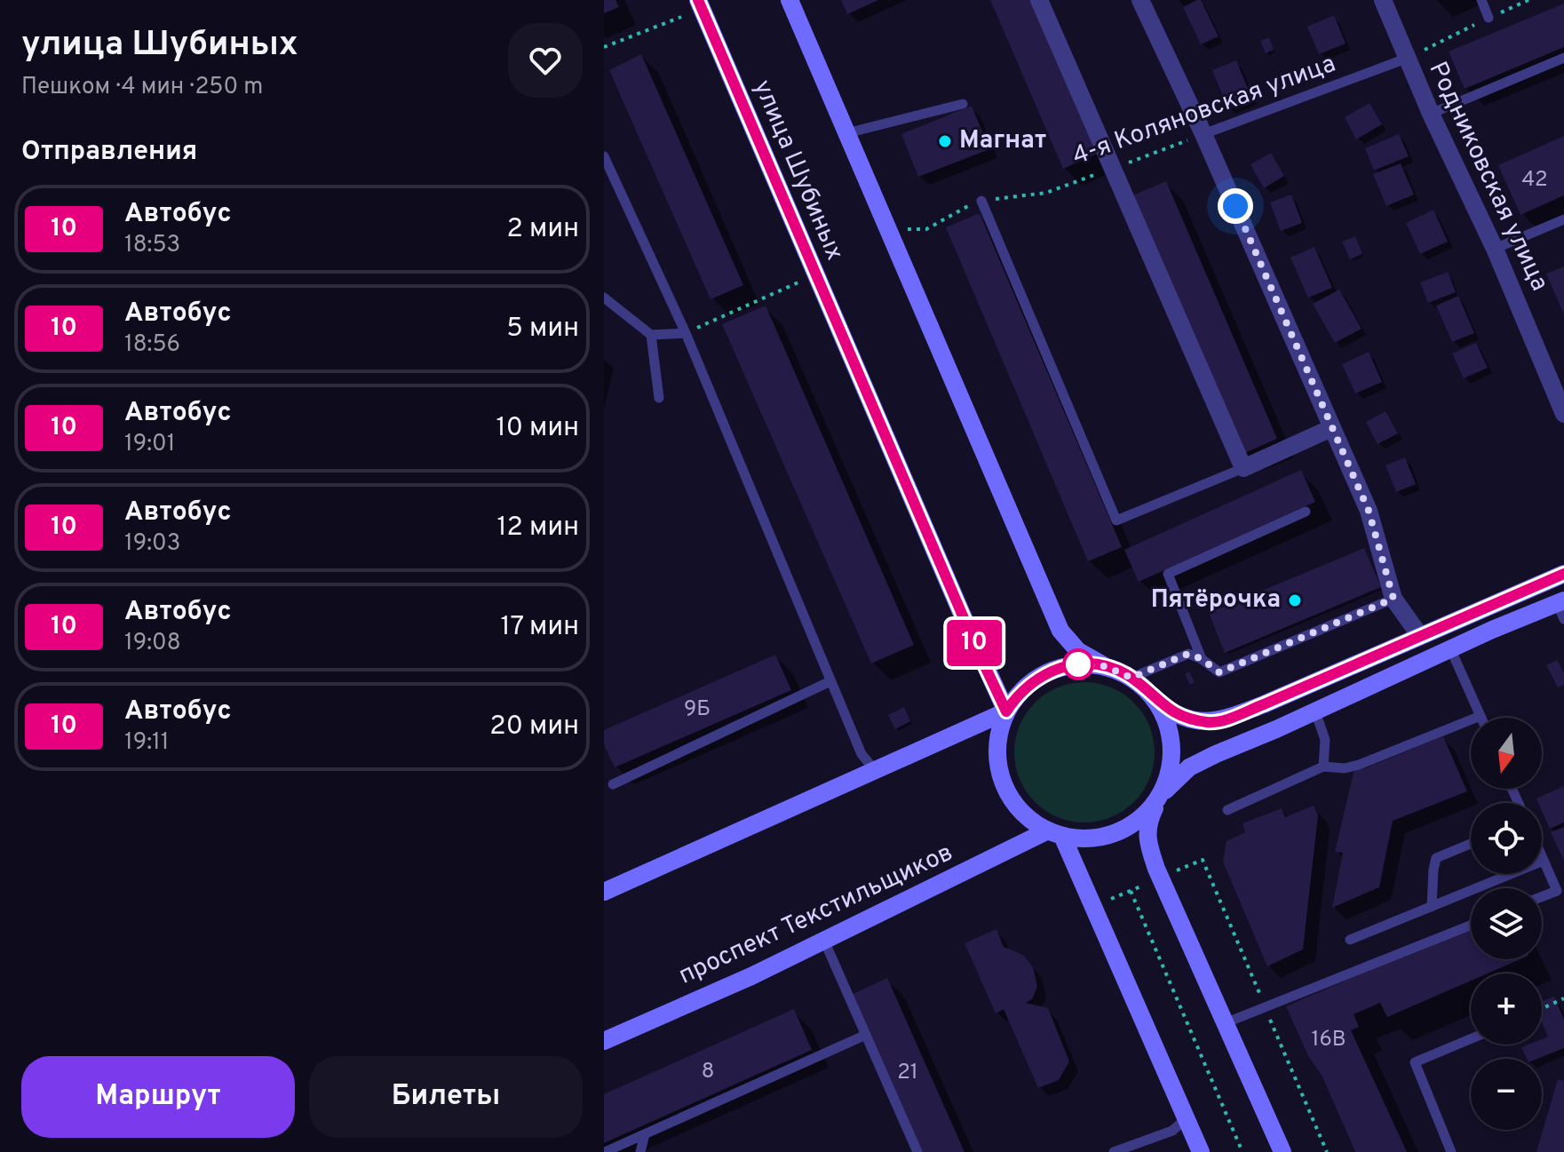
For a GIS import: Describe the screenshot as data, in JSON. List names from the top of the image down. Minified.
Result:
{"streets":{"main road":["улица Шубиных","проспект Текстильщиков"],"street":["Родниковская улица"],"lane":["4-я Коляновская улица"]},"crossings":[["4-я Коляновская улица","Родниковская улица"],["улица Шубиных","проспект Текстильщиков"]],"places":["Магнат","Пятёрочка"],"lines":["bus line 10"],"house_numbers":["42","9Б","16В","8","21"],"north":"bottom","page":{"heading":[["улица Шубиных","Пешком · 4 мин · 250 m"],"Отправления"],"on_map":"10","list":[{"mark":"10","name":"Автобус","note":"18:53","value":"2 мин"},{"mark":"10","name":"Автобус","note":"18:56","value":"5 мин"},{"mark":"10","name":"Автобус","note":"19:01","value":"10 мин"},{"mark":"10","name":"Автобус","note":"19:03","value":"12 мин"},{"mark":"10","name":"Автобус","note":"19:08","value":"17 мин"},{"mark":"10","name":"Автобус","note":"19:11","value":"20 мин"}],"map_buttons":["+","−"],"buttons":["Маршрут","Билеты"]}}
